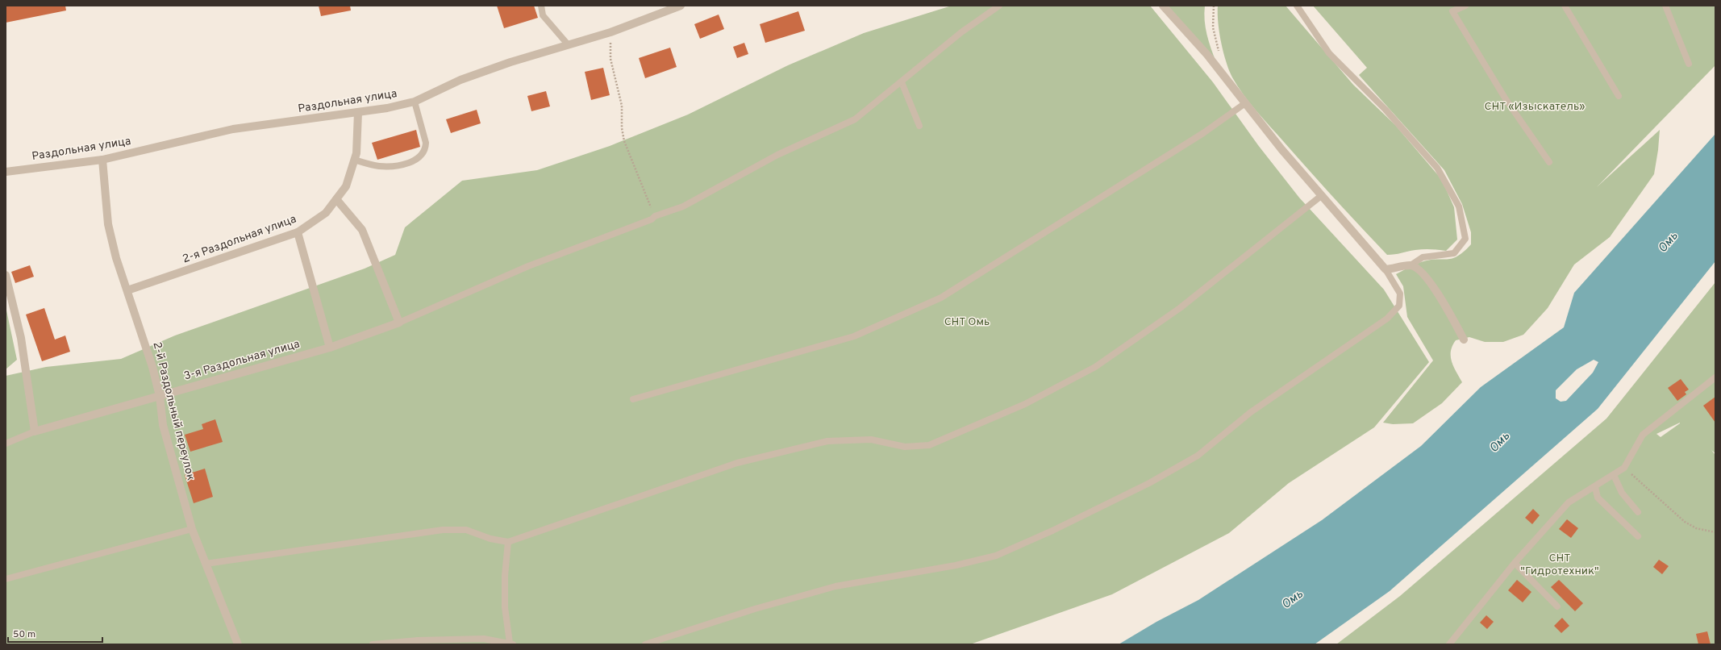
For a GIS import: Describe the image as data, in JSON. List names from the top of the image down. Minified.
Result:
{"streets":{"street":["Раздольная улица","2-я Раздольная улица","3-я Раздольная улица","2-й Раздольный переулок"]},"crossings":[["Раздольная улица","2-я Раздольная улица"],["Раздольная улица","2-й Раздольный переулок"],["2-я Раздольная улица","2-й Раздольный переулок"],["3-я Раздольная улица","2-й Раздольный переулок"]],"water":["Омь"],"parks":["СНТ «Изыскатель»","СНТ Омь","СНТ \"Гидротехник\""],"scale_bar":"50 m"}
